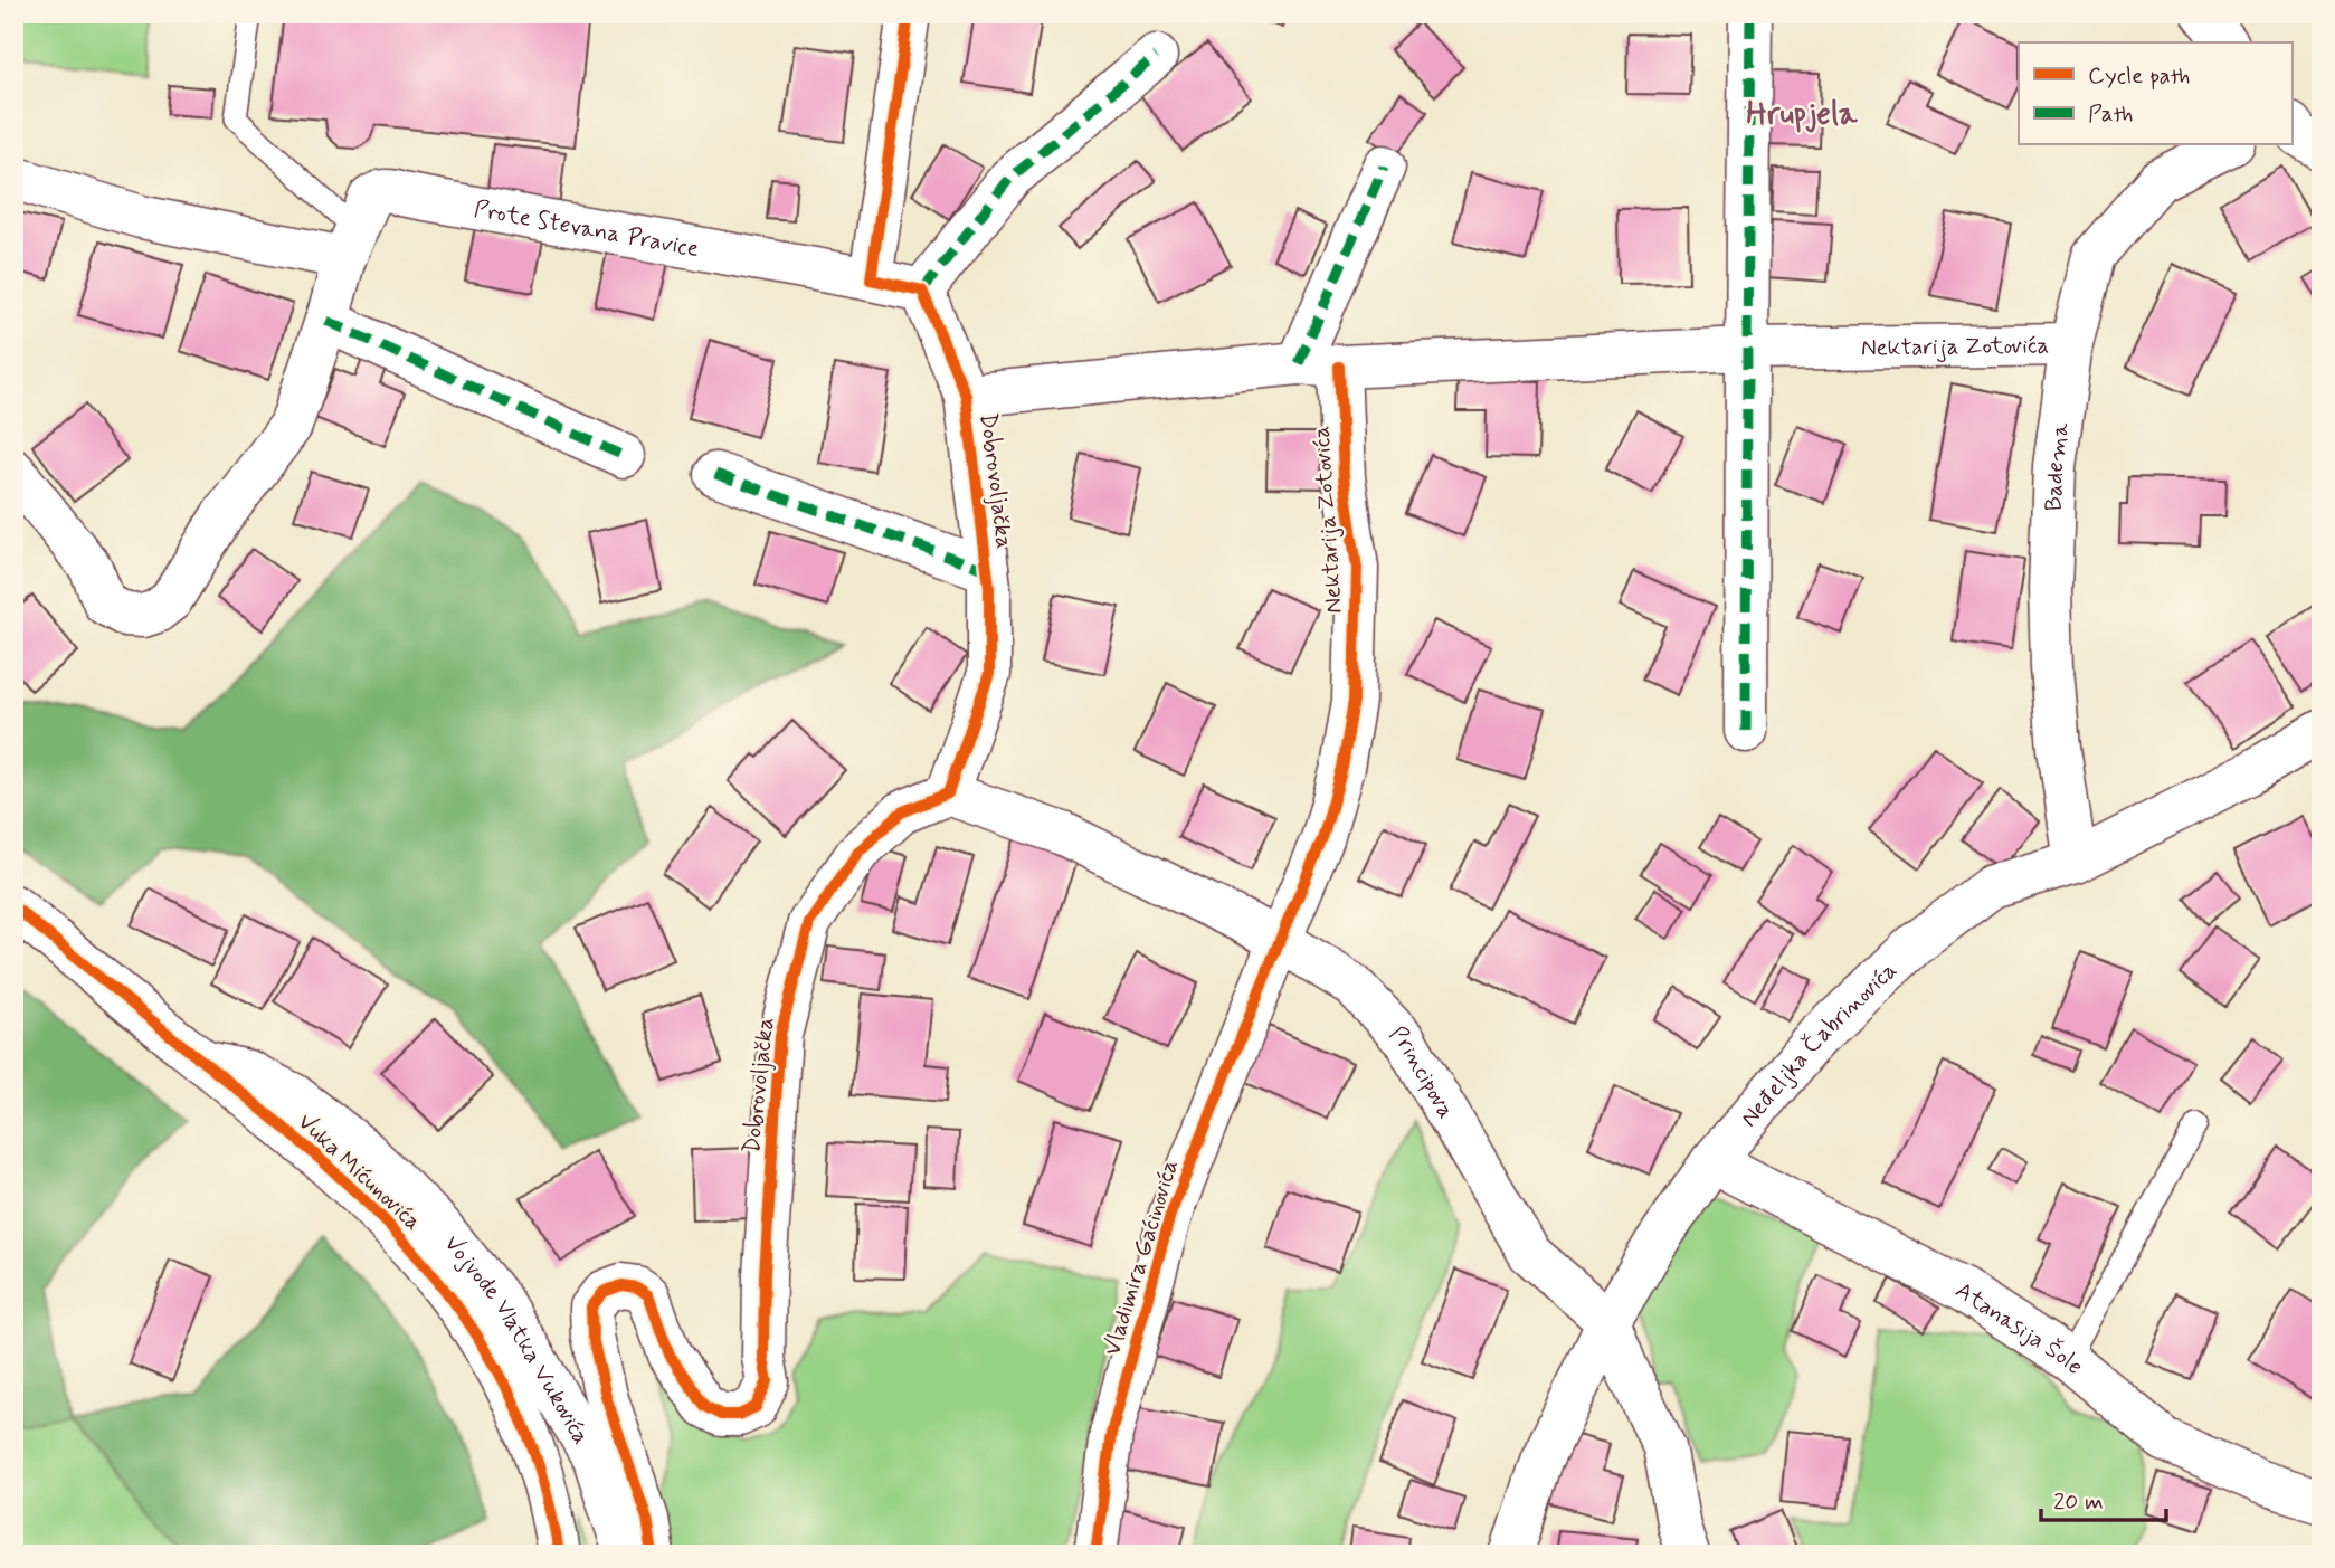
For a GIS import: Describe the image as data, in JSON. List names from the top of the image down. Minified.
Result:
{"streets":{"street":["Prote Stevana Pravice","Nektarija Zotovića","Badema","Dobrovoljačka","Neđeljka Čabrinovića","Principova","Vuka Mićunovića","Vladimira Gaćinovića","Atanasija Šole","Vojvode Vlatka Vukovića"]},"crossings":[["Nektarija Zotovića","Badema"],["Nektarija Zotovića","Dobrovoljačka"],["Nektarija Zotovića","Principova"],["Nektarija Zotovića","Vladimira Gaćinovića"],["Badema","Neđeljka Čabrinovića"],["Dobrovoljačka","Principova"],["Neđeljka Čabrinovića","Principova"],["Neđeljka Čabrinovića","Atanasija Šole"],["Principova","Vladimira Gaćinovića"],["Vuka Mićunovića","Vojvode Vlatka Vukovića"]],"districts":["Hrupjela"],"legend":["Cycle path","Path"],"scale_bar":"20 m"}
